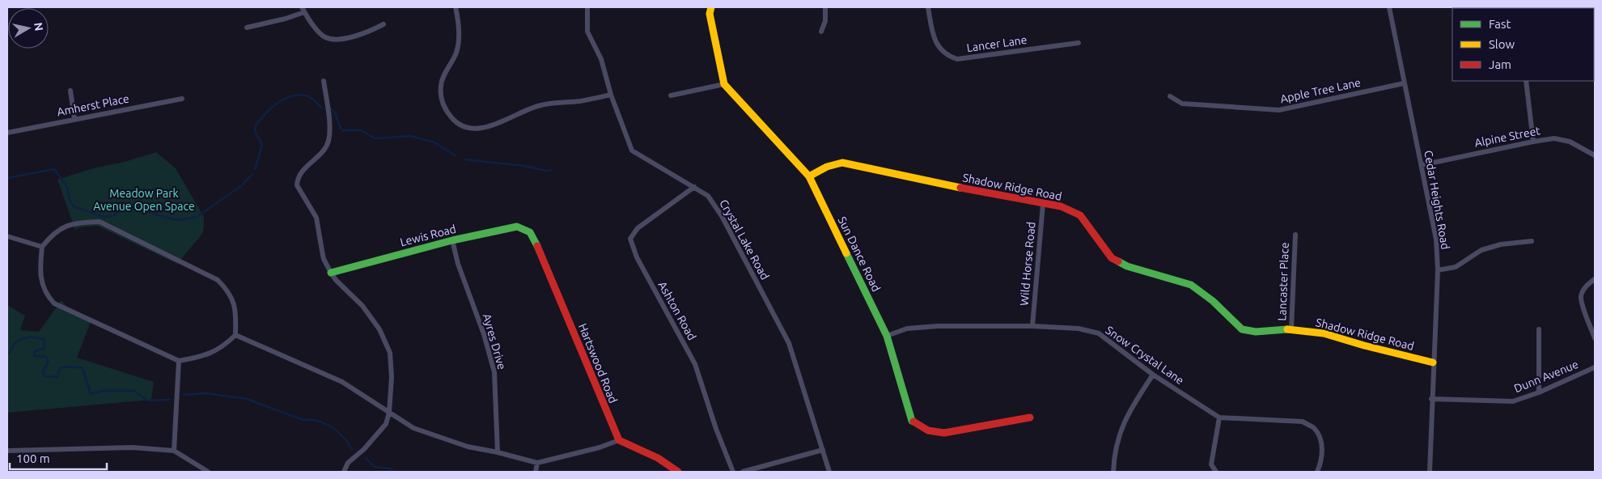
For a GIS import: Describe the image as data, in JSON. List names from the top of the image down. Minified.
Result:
{"streets":{"street":["Lancer Lane","Apple Tree Lane","Amherst Place","Alpine Street","Shadow Ridge Road","Cedar Heights Road","Lewis Road","Crystal Lake Road","Sun Dance Road","Wild Horse Road","Lancaster Place","Ashton Road","Ayres Drive","Snow Crystal Lane","Hartswood Road","Dunn Avenue"]},"crossings":[["Apple Tree Lane","Cedar Heights Road"],["Alpine Street","Cedar Heights Road"],["Shadow Ridge Road","Cedar Heights Road"],["Shadow Ridge Road","Sun Dance Road"],["Shadow Ridge Road","Wild Horse Road"],["Shadow Ridge Road","Lancaster Place"],["Cedar Heights Road","Dunn Avenue"],["Lewis Road","Ayres Drive"],["Lewis Road","Hartswood Road"],["Crystal Lake Road","Ashton Road"],["Sun Dance Road","Snow Crystal Lane"],["Wild Horse Road","Snow Crystal Lane"]],"parks":["Meadow Park Avenue Open Space"],"legend":["Fast","Slow","Jam"],"scale_bar":"100 m","north":"right"}
